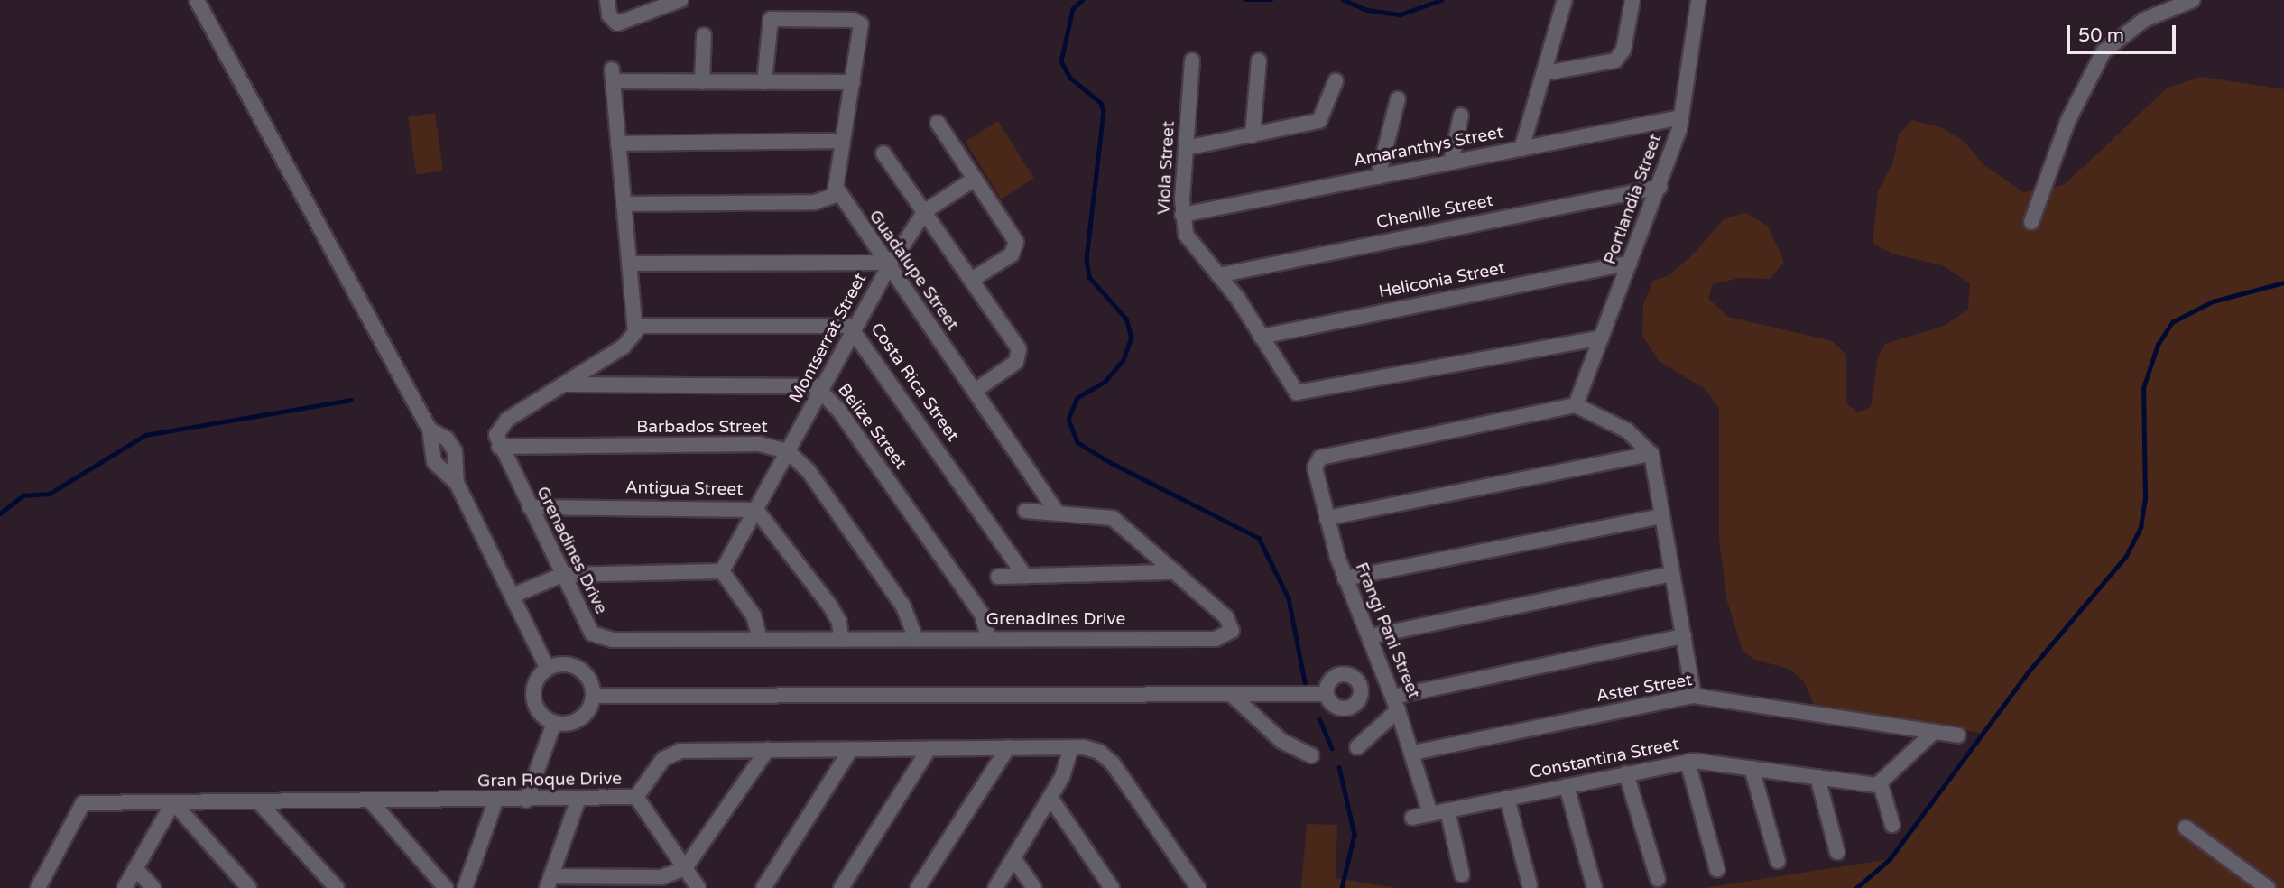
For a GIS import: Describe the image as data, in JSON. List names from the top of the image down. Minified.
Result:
{"streets":{"street":["Amaranthys Street","Viola Street","Portlandia Street","Chenille Street","Guadalupe Street","Heliconia Street","Montserrat Street","Costa Rica Street","Belize Street","Barbados Street","Antigua Street","Grenadines Drive","Frangi Pani Street","Aster Street","Constantina Street","Gran Roque Drive"]},"crossings":[["Amaranthys Street","Viola Street"],["Amaranthys Street","Portlandia Street"],["Viola Street","Portlandia Street"],["Viola Street","Chenille Street"],["Viola Street","Heliconia Street"],["Portlandia Street","Chenille Street"],["Portlandia Street","Heliconia Street"],["Portlandia Street","Frangi Pani Street"],["Guadalupe Street","Montserrat Street"],["Montserrat Street","Costa Rica Street"],["Montserrat Street","Belize Street"],["Montserrat Street","Barbados Street"],["Montserrat Street","Antigua Street"],["Belize Street","Grenadines Drive"],["Barbados Street","Grenadines Drive"],["Antigua Street","Grenadines Drive"],["Frangi Pani Street","Aster Street"],["Frangi Pani Street","Constantina Street"]],"scale_bar":"50 m"}
